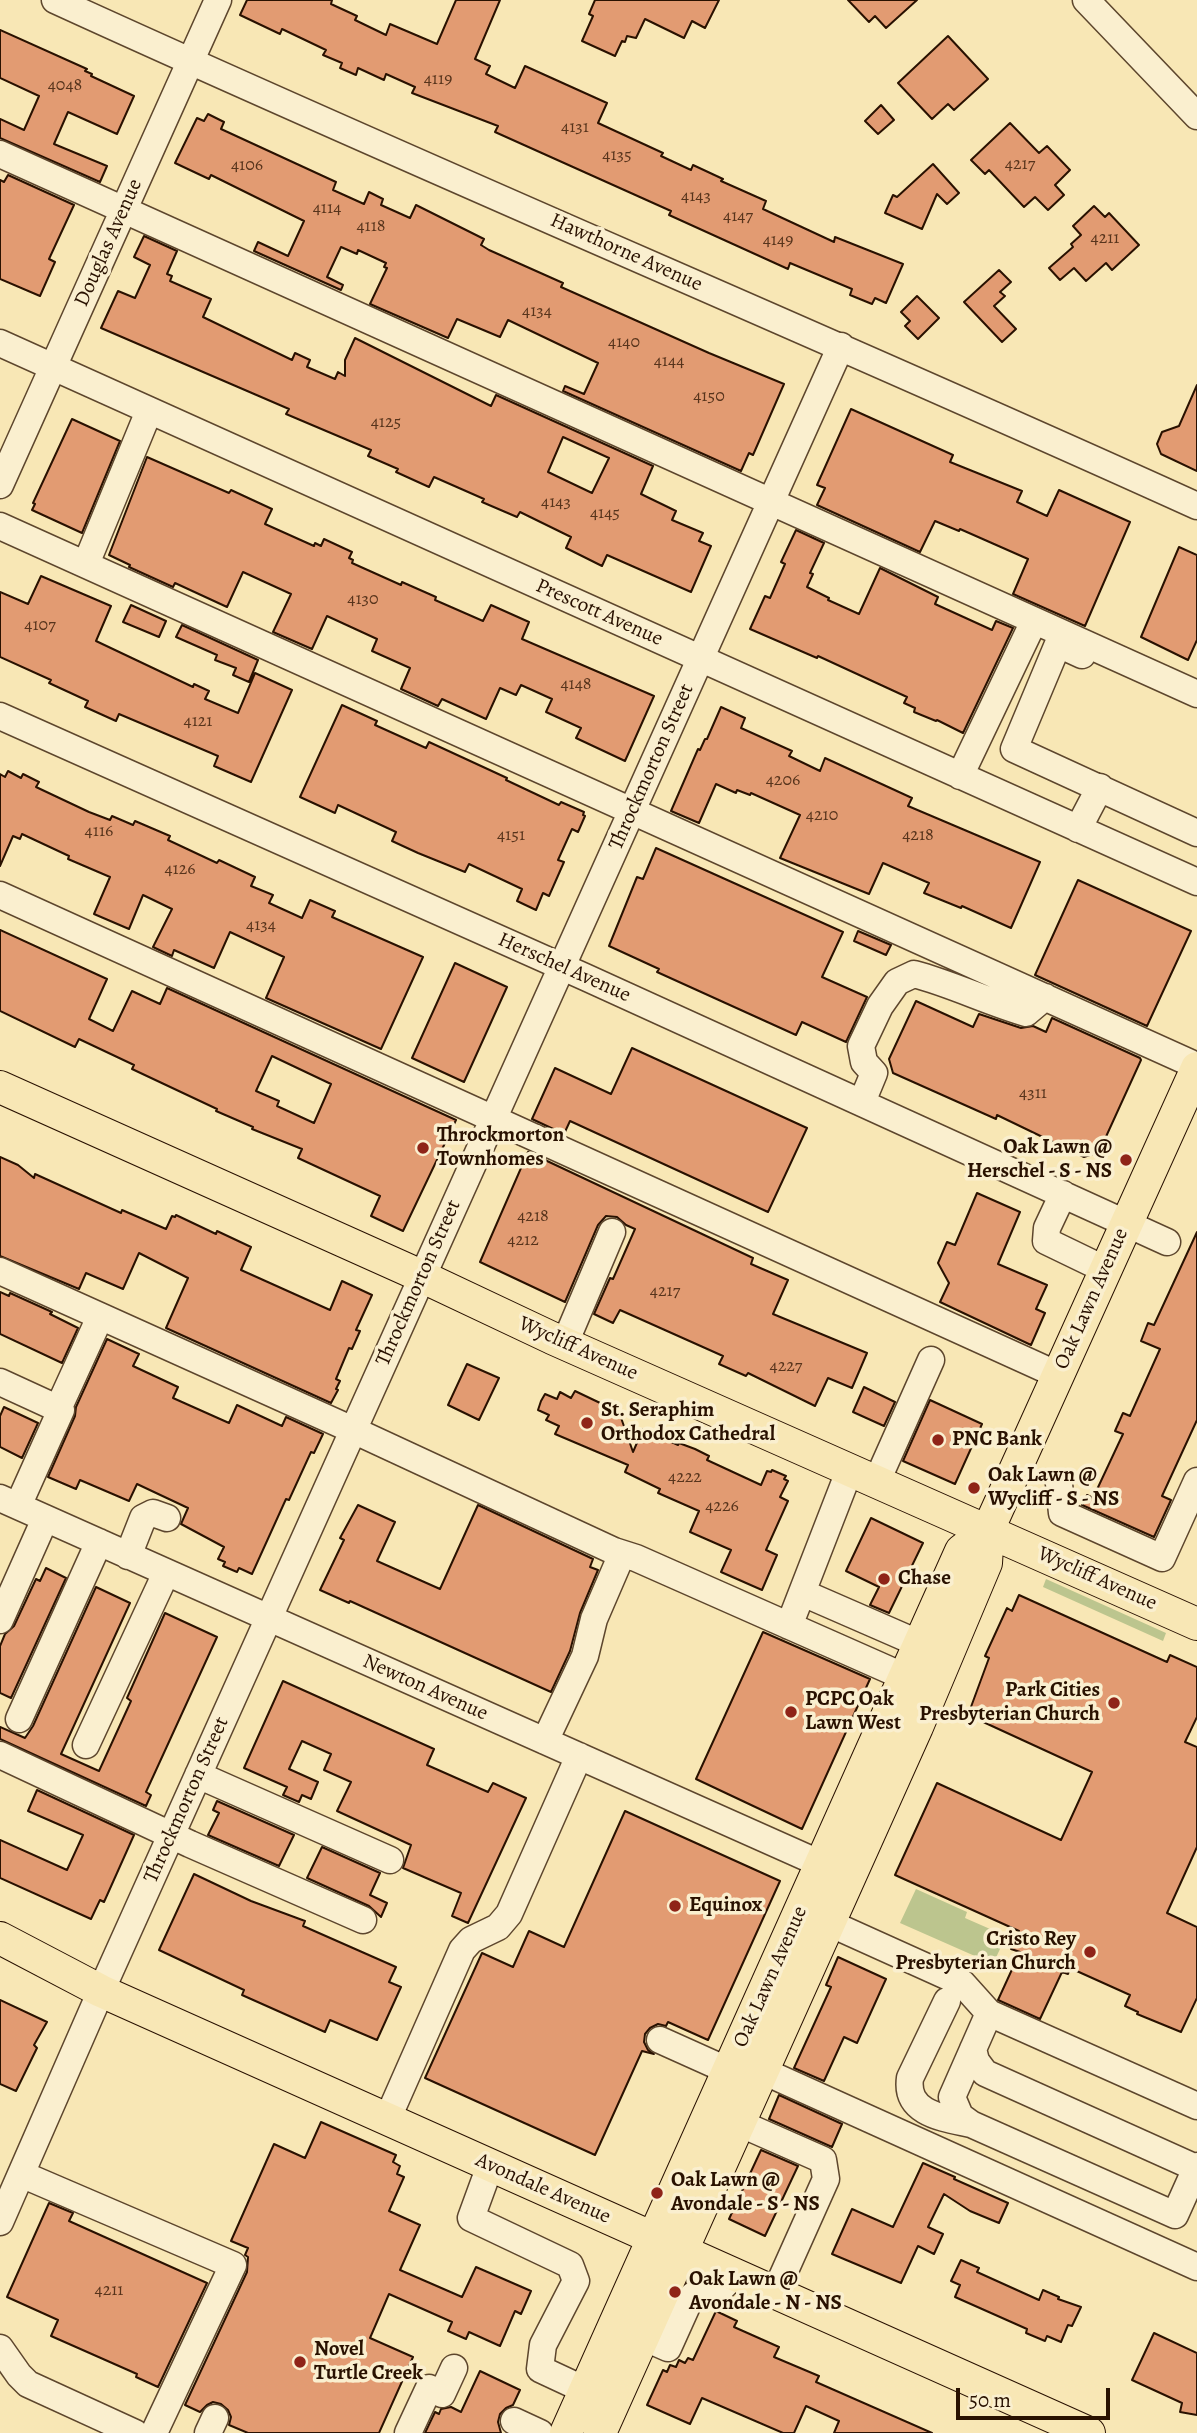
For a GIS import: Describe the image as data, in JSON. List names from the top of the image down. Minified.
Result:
{"streets":{"main road":["Oak Lawn Avenue","Wycliff Avenue","Avondale Avenue"],"street":["Douglas Avenue","Hawthorne Avenue","Prescott Avenue","Throckmorton Street","Herschel Avenue","Newton Avenue"]},"crossings":[["Douglas Avenue","Hawthorne Avenue"],["Douglas Avenue","Prescott Avenue"],["Hawthorne Avenue","Throckmorton Street"],["Prescott Avenue","Throckmorton Street"],["Throckmorton Street","Herschel Avenue"],["Throckmorton Street","Wycliff Avenue"],["Throckmorton Street","Newton Avenue"],["Throckmorton Street","Avondale Avenue"],["Herschel Avenue","Oak Lawn Avenue"],["Oak Lawn Avenue","Wycliff Avenue"],["Oak Lawn Avenue","Newton Avenue"],["Oak Lawn Avenue","Avondale Avenue"]],"places":["Throckmorton Townhomes","Oak Lawn @ Herschel - S - NS","St. Seraphim Orthodox Cathedral","PNC Bank","Oak Lawn @ Wycliff - S - NS","Chase","Park Cities Presbyterian Church","PCPC Oak Lawn West","Equinox","Cristo Rey Presbyterian Church","Oak Lawn @ Avondale - S - NS","Oak Lawn @ Avondale - N - NS","Novel Turtle Creek"],"house_numbers":["4119","4048","4131","4135","4217","4106","4143","4114","4147","4118","4211","4149","4134","4140","4144","4150","4125","4143","4145","4130","4107","4148","4121","4206","4210","4116","4151","4218","4126","4134","4311","4218","4212","4217","4227","4222","4226","4211"],"scale_bar":"50 m"}
